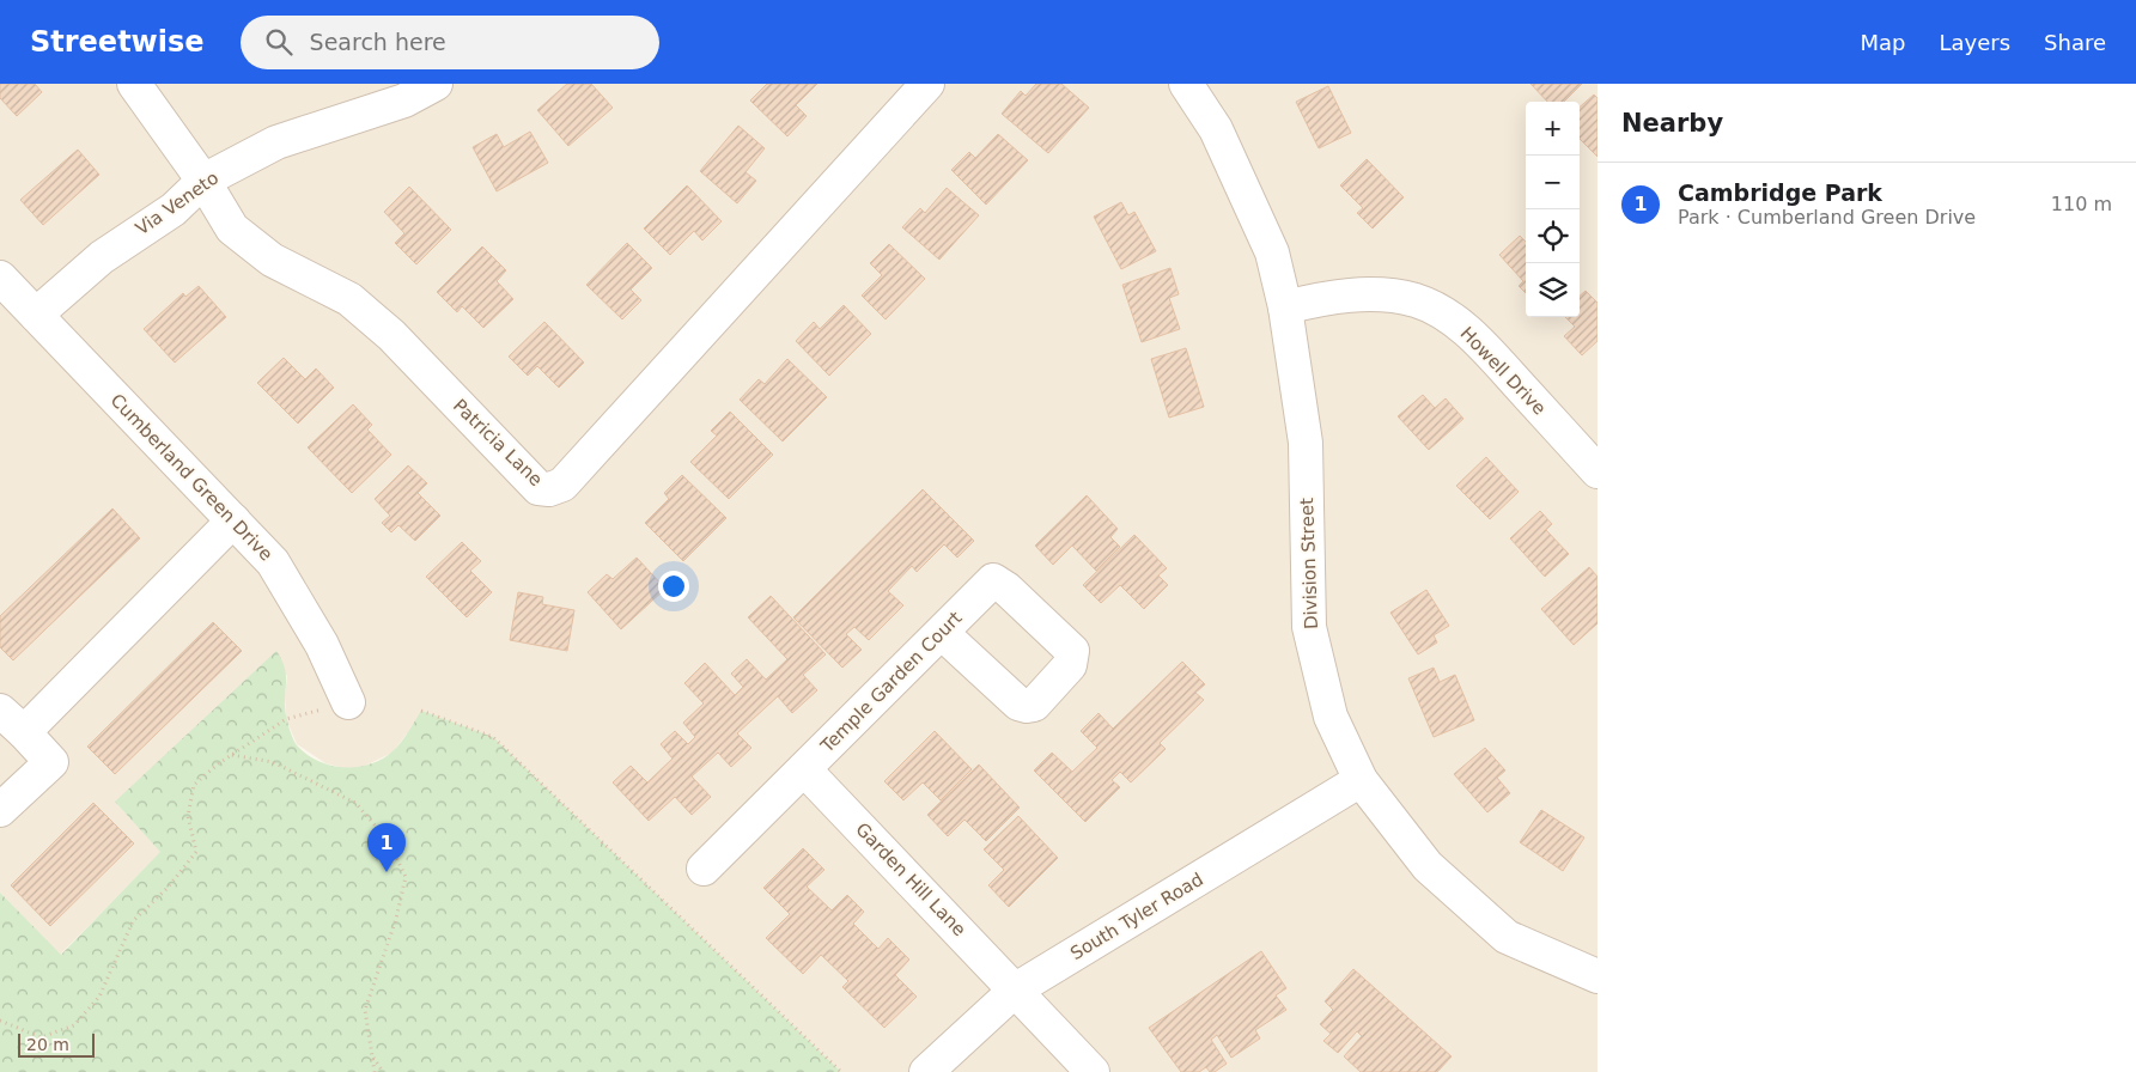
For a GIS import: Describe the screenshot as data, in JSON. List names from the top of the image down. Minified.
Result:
{"streets":{"street":["Via Veneto","Howell Drive","Patricia Lane","Cumberland Green Drive","Division Street","Temple Garden Court","Garden Hill Lane","South Tyler Road"]},"crossings":[["Via Veneto","Patricia Lane"],["Via Veneto","Cumberland Green Drive"],["Howell Drive","Division Street"],["Division Street","South Tyler Road"],["Temple Garden Court","Garden Hill Lane"],["Garden Hill Lane","South Tyler Road"]],"scale_bar":"20 m","page":{"header":"Streetwise","search":"Search here","nav":["Map","Layers","Share"],"heading":"Nearby","map_buttons":["+","−"],"list":[{"mark":"1","name":"Cambridge Park","note":"Park · Cumberland Green Drive","value":"110 m"}],"pins":"1","scale":"20 m"}}
